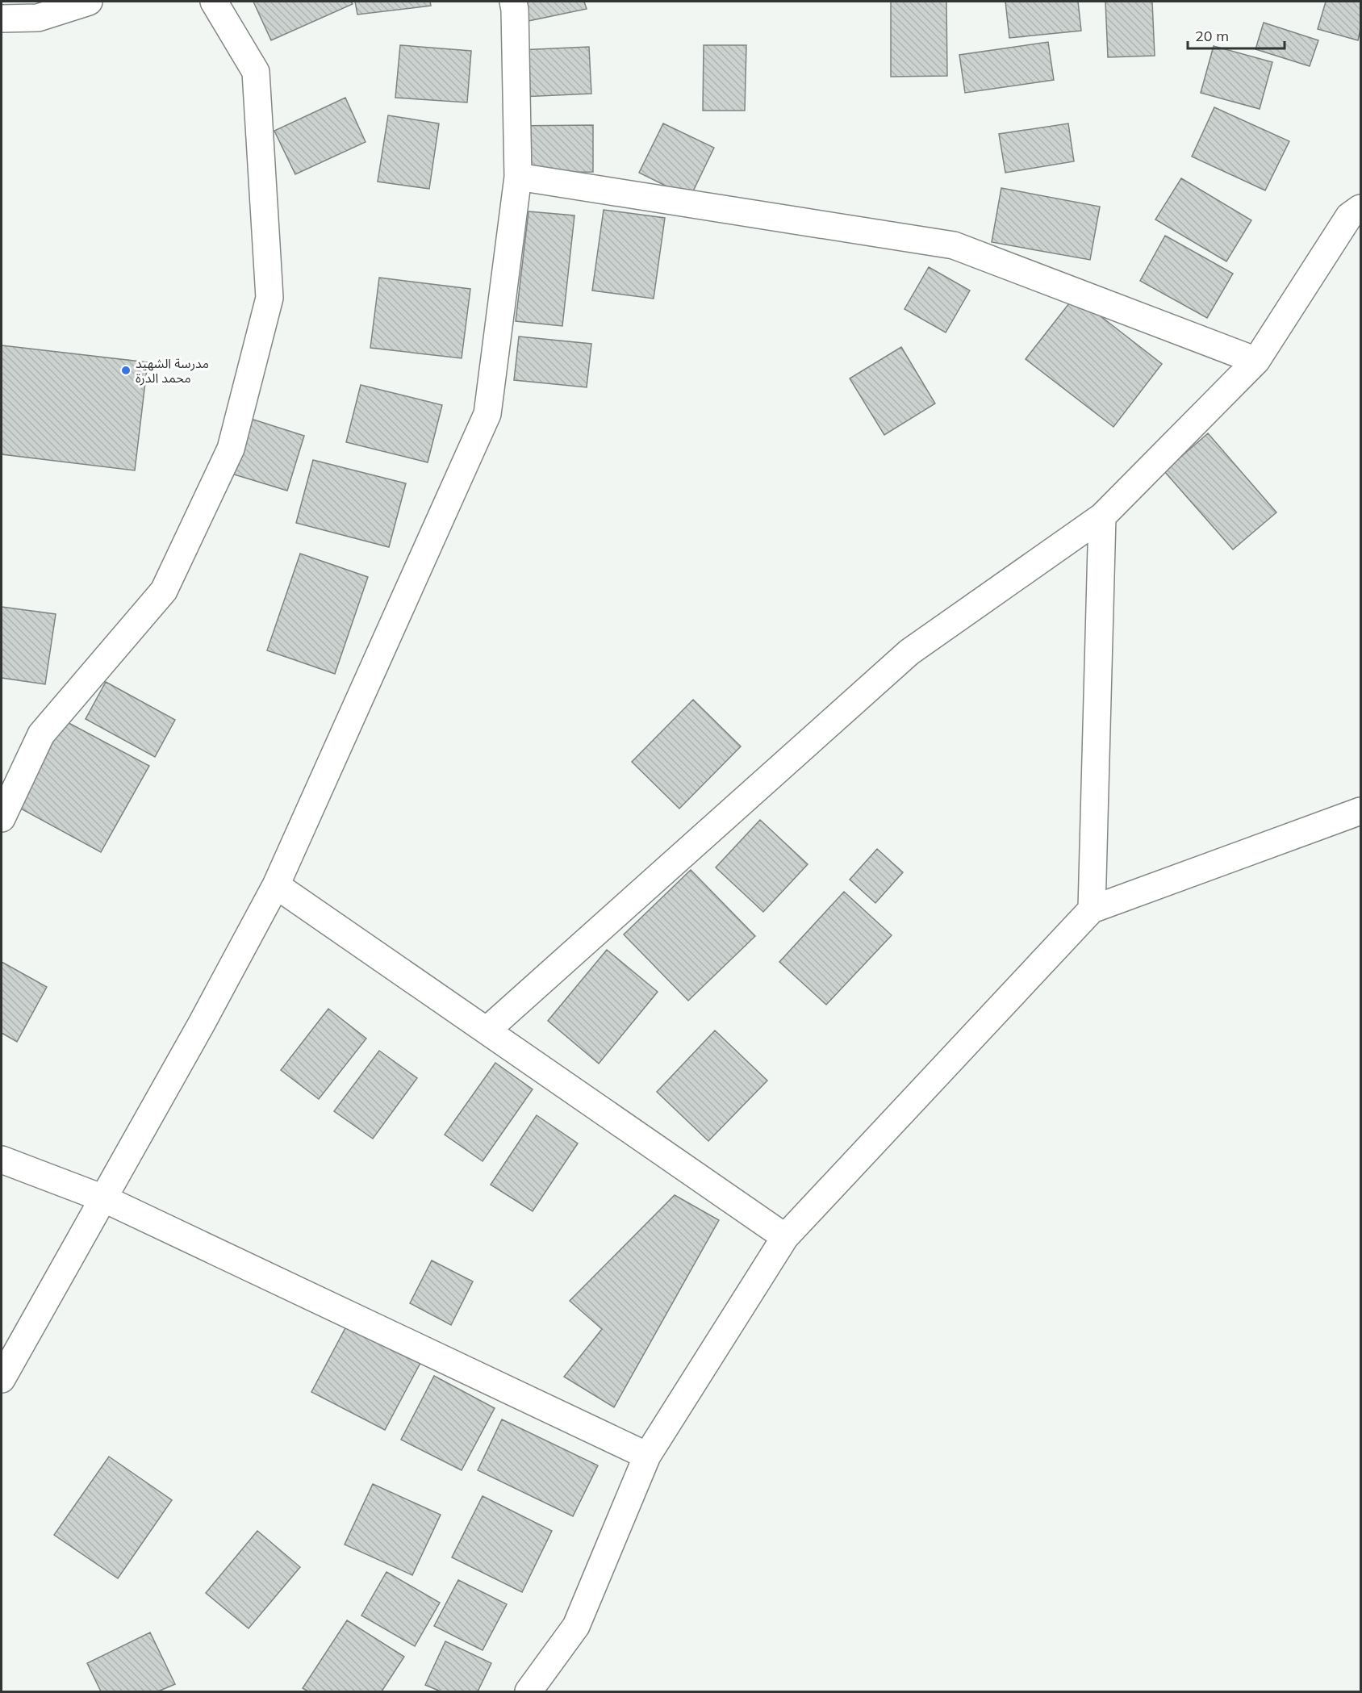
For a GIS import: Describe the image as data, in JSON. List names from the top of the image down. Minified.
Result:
{"places":["مدرسة الشهيد محمد الدرة"],"scale_bar":"20 m"}
